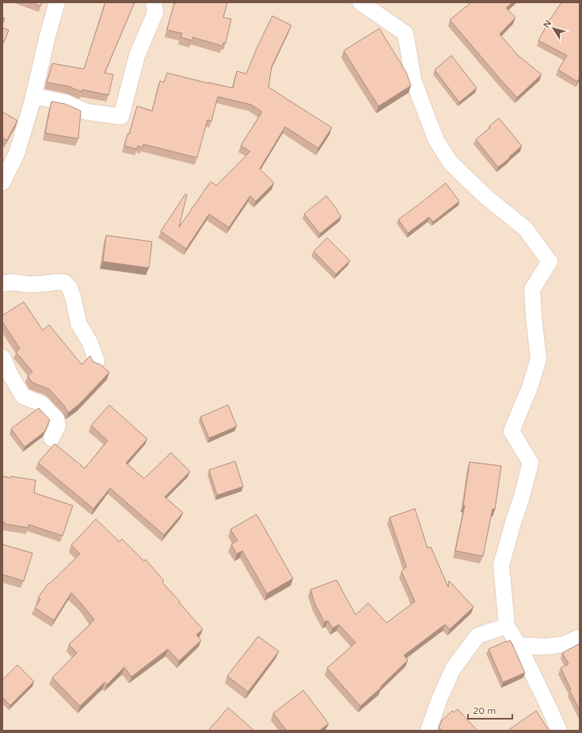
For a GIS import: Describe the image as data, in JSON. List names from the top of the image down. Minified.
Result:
{"scale_bar":"20 m","north":"top left"}
